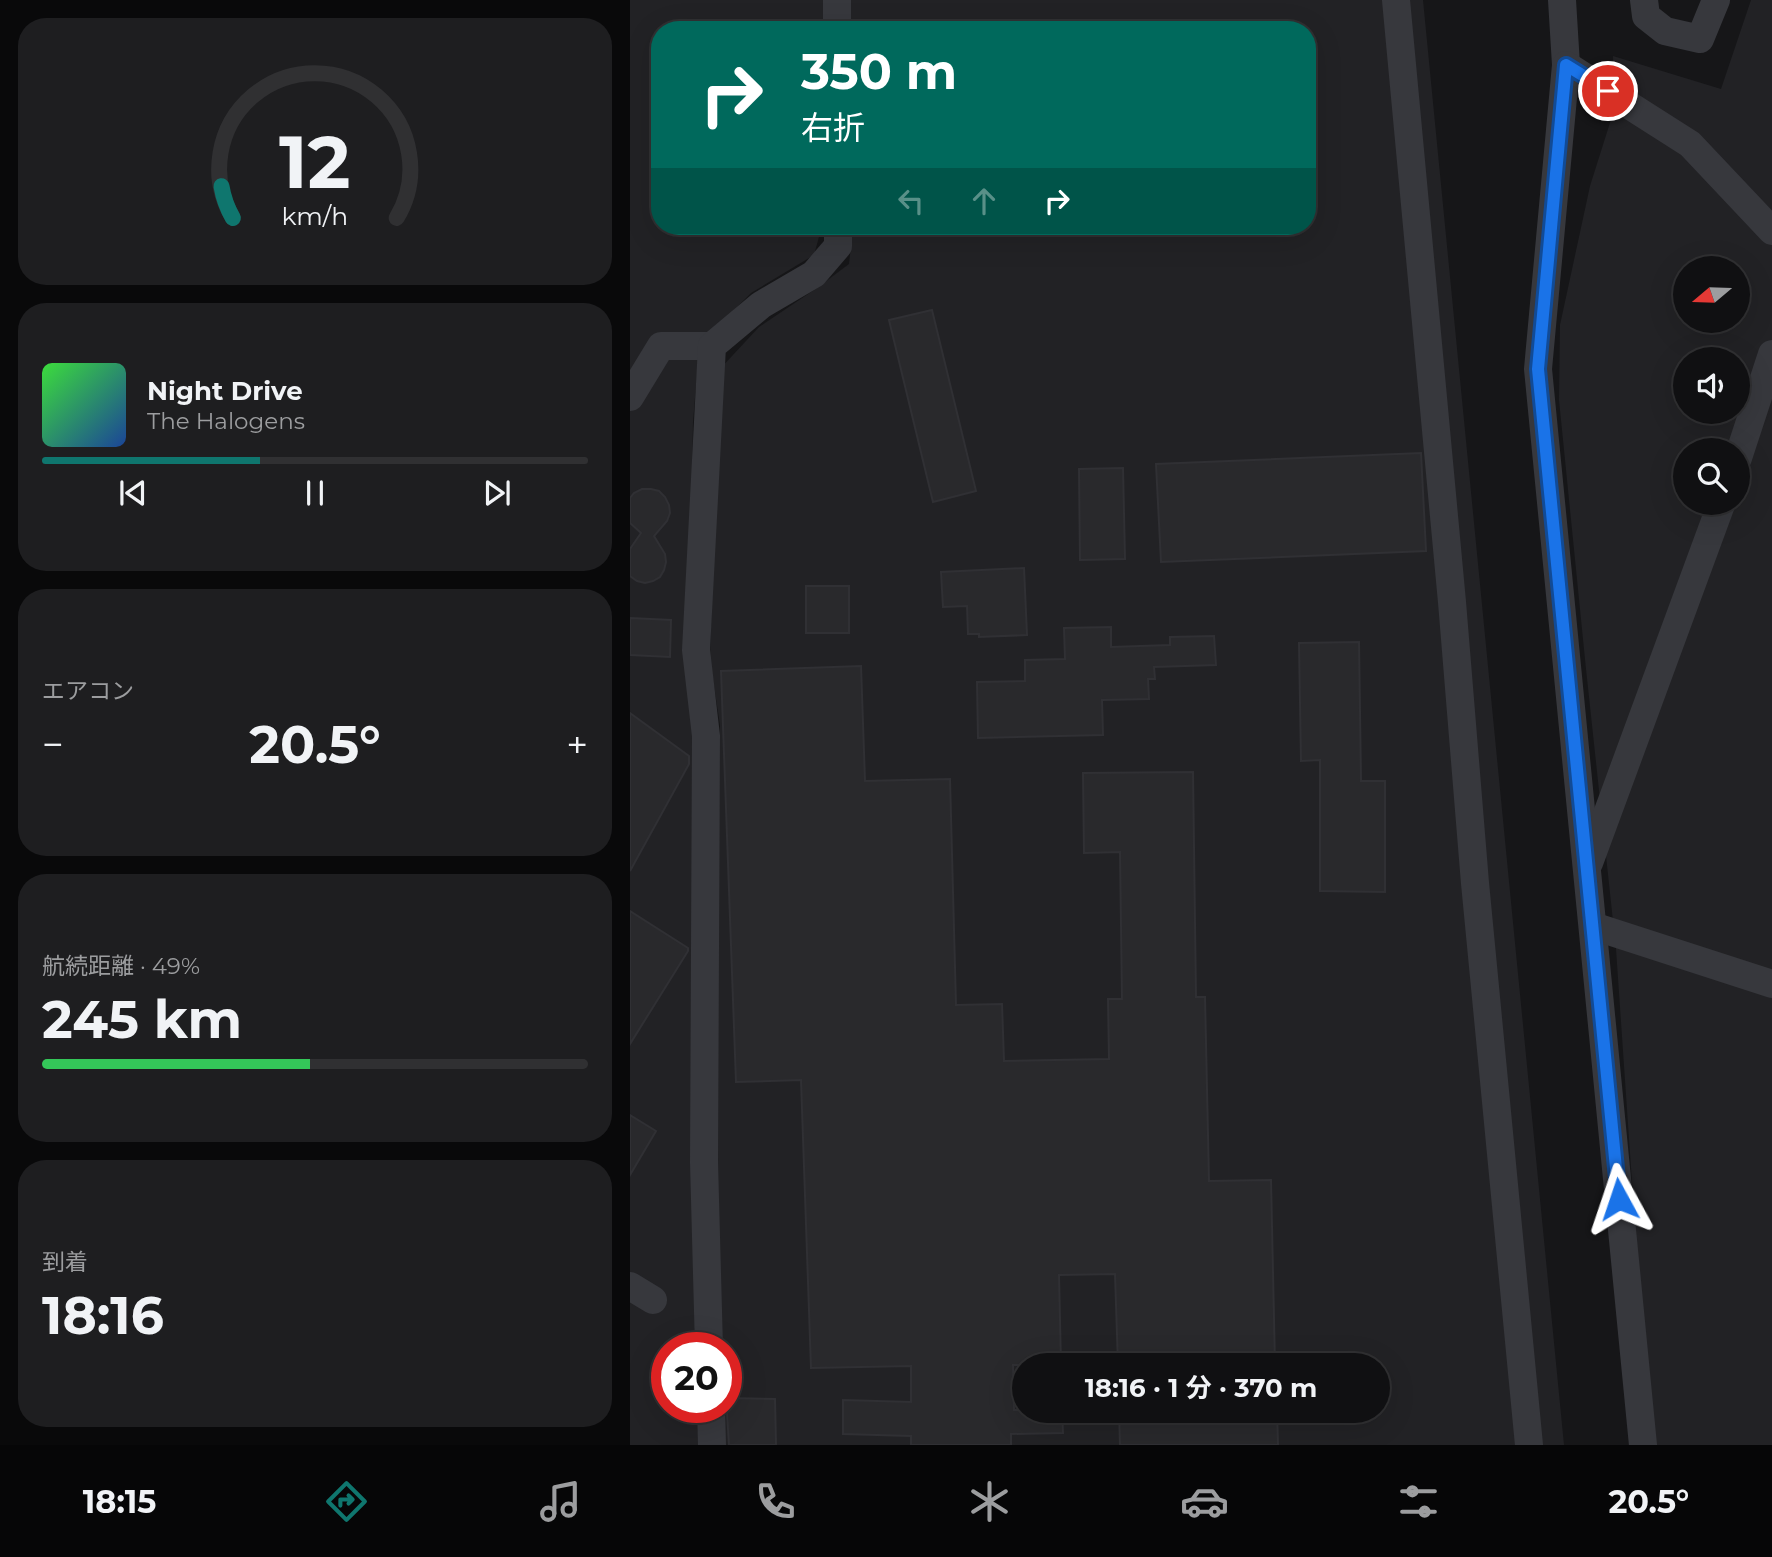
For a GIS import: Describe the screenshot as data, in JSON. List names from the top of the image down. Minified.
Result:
{"north":"left","page":{"turn":["350 m","右折"],"song":["Night Drive","The Halogens"],"tile":["エアコン",["航続距離 · 49%","245 km"],["到着","18:16"]],"heat":["−","20.5°","+"],"limit":"20","trip":"18:16 · 1 分 · 370 m","tabs":["18:15","20.5°"],"gauge":["12","km/h"]}}
